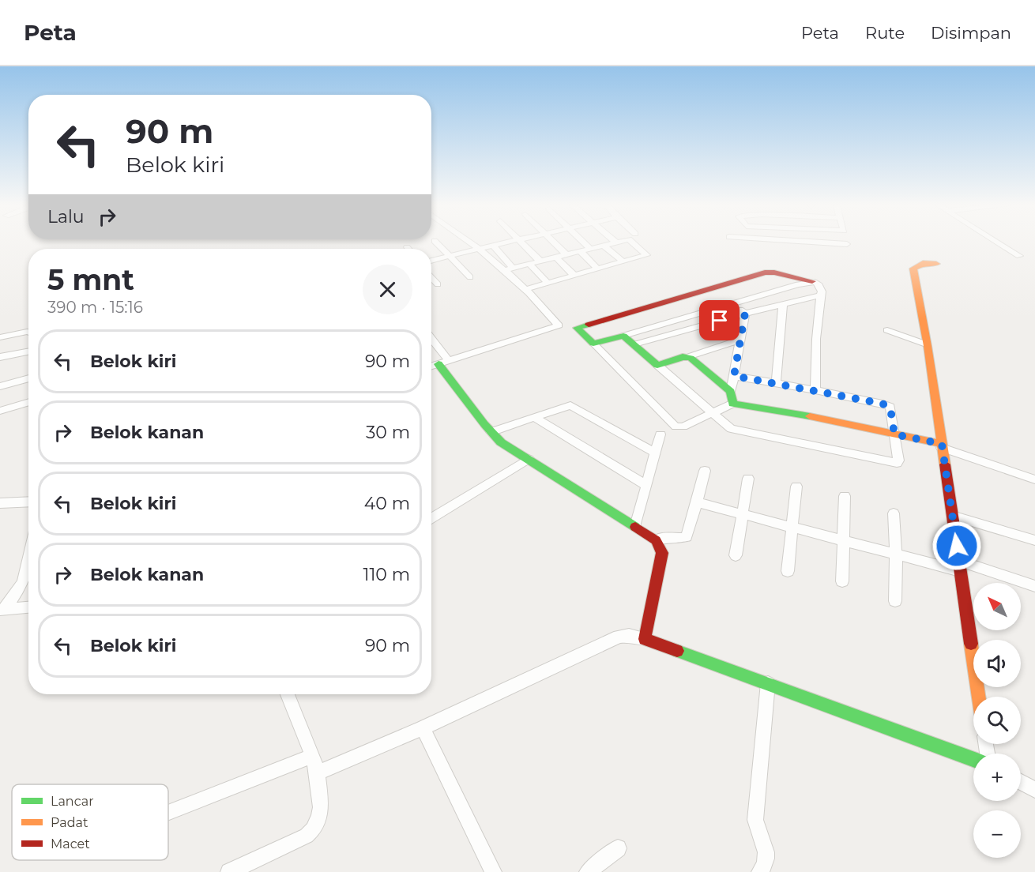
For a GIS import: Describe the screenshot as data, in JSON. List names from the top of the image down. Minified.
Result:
{"legend":["Lancar","Padat","Macet"],"north":"top left","page":{"header":"Peta","nav":["Peta","Rute","Disimpan"],"turn":["90 m","Belok kiri"],"then":"Lalu","heading":["5 mnt","390 m · 15:16"],"list":[{"name":"Belok kiri","value":"90 m"},{"name":"Belok kanan","value":"30 m"},{"name":"Belok kiri","value":"40 m"},{"name":"Belok kanan","value":"110 m"},{"name":"Belok kiri","value":"90 m"}],"map_buttons":["+","−"]}}
